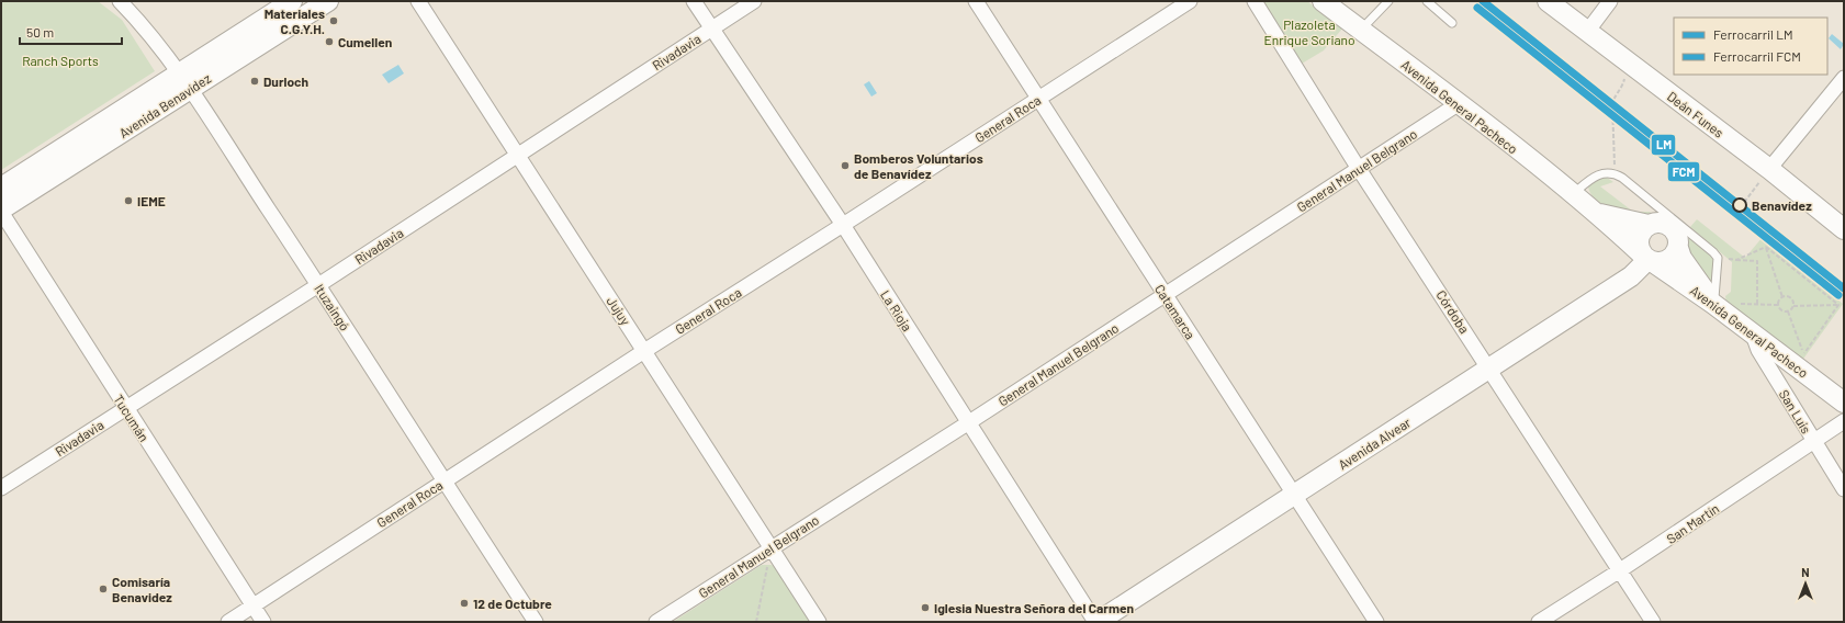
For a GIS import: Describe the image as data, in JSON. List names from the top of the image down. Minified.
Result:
{"streets":{"street":["Rivadavia","Avenida Benavídez","Avenida General Pacheco","Deán Funes","General Roca","General Manuel Belgrano","Ituzaingó","Jujuy","La Rioja","Catamarca","Córdoba","San Luis","Tucumán","Avenida Alvear","San Martín"]},"crossings":[["Rivadavia","Ituzaingó"],["Rivadavia","Jujuy"],["Rivadavia","La Rioja"],["Rivadavia","Tucumán"],["Avenida Benavídez","Ituzaingó"],["Avenida Benavídez","Tucumán"],["Avenida General Pacheco","General Manuel Belgrano"],["Avenida General Pacheco","San Luis"],["Avenida General Pacheco","Avenida Alvear"],["General Roca","Ituzaingó"],["General Roca","Jujuy"],["General Roca","La Rioja"],["General Roca","Catamarca"],["General Roca","Tucumán"],["General Manuel Belgrano","Jujuy"],["General Manuel Belgrano","La Rioja"],["General Manuel Belgrano","Catamarca"],["General Manuel Belgrano","Córdoba"],["La Rioja","Avenida Alvear"],["Catamarca","Avenida Alvear"],["Córdoba","Avenida Alvear"],["Córdoba","San Martín"],["San Luis","San Martín"]],"parks":["Plazoleta Enrique Soriano","Ranch Sports"],"places":["Materiales C.G.Y.H.","Cumellen","Durloch","Bomberos Voluntarios de Benavídez","IEME","Benavídez","Comisaría Benavidez","12 de Octubre","Iglesia Nuestra Señora del Carmen"],"lines":["rail line LM","rail line FCM"],"legend":["Ferrocarril LM","Ferrocarril FCM"],"scale_bar":"50 m","north":"top"}
